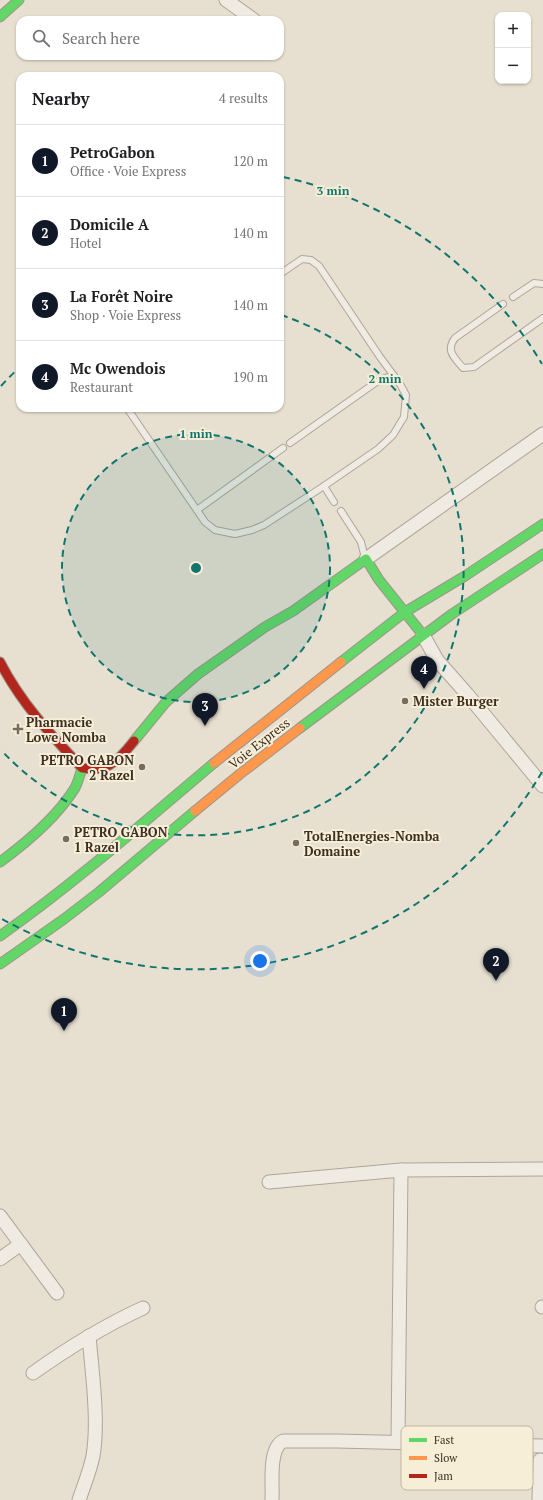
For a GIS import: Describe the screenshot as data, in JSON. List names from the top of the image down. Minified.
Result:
{"streets":{"main road":["Voie Express"]},"places":{"other":["Mister Burger","PETRO GABON 2 Razel","PETRO GABON 1 Razel","TotalEnergies-Nomba Domaine"],"health":["Pharmacie Lowe Nomba"]},"legend":["Fast","Slow","Jam"],"page":{"map_buttons":["+","−"],"search":"Search here","heading":["Nearby","4 results"],"list":[{"mark":"1","name":"PetroGabon","note":"Office · Voie Express","value":"120 m"},{"mark":"2","name":"Domicile A","note":"Hotel","value":"140 m"},{"mark":"3","name":"La Forêt Noire","note":"Shop · Voie Express","value":"140 m"},{"mark":"4","name":"Mc Owendois","note":"Restaurant","value":"190 m"}],"pins":["4","3","2","1"]},"rings":["3 min","2 min","1 min"]}
